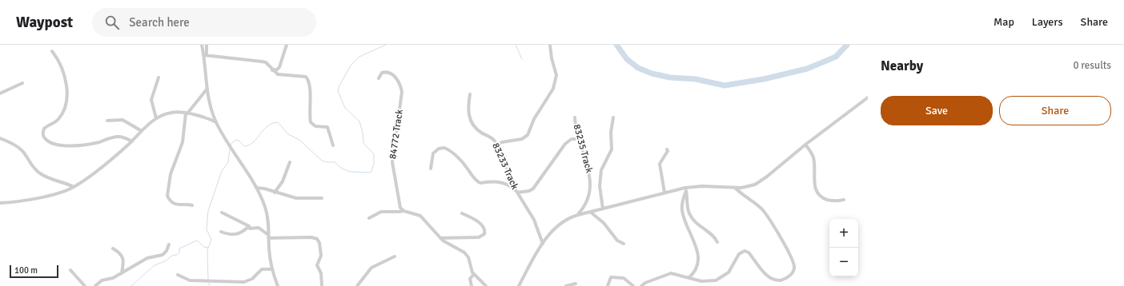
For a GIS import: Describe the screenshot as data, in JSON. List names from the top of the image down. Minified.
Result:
{"streets":{"street":["84772 Track","83235 Track","83233 Track"]},"scale_bar":"100 m","page":{"header":"Waypost","search":"Search here","nav":["Map","Layers","Share"],"heading":["Nearby","0 results"],"buttons":["Save","Share"],"map_buttons":["+","−"],"scale":"100 m"}}
